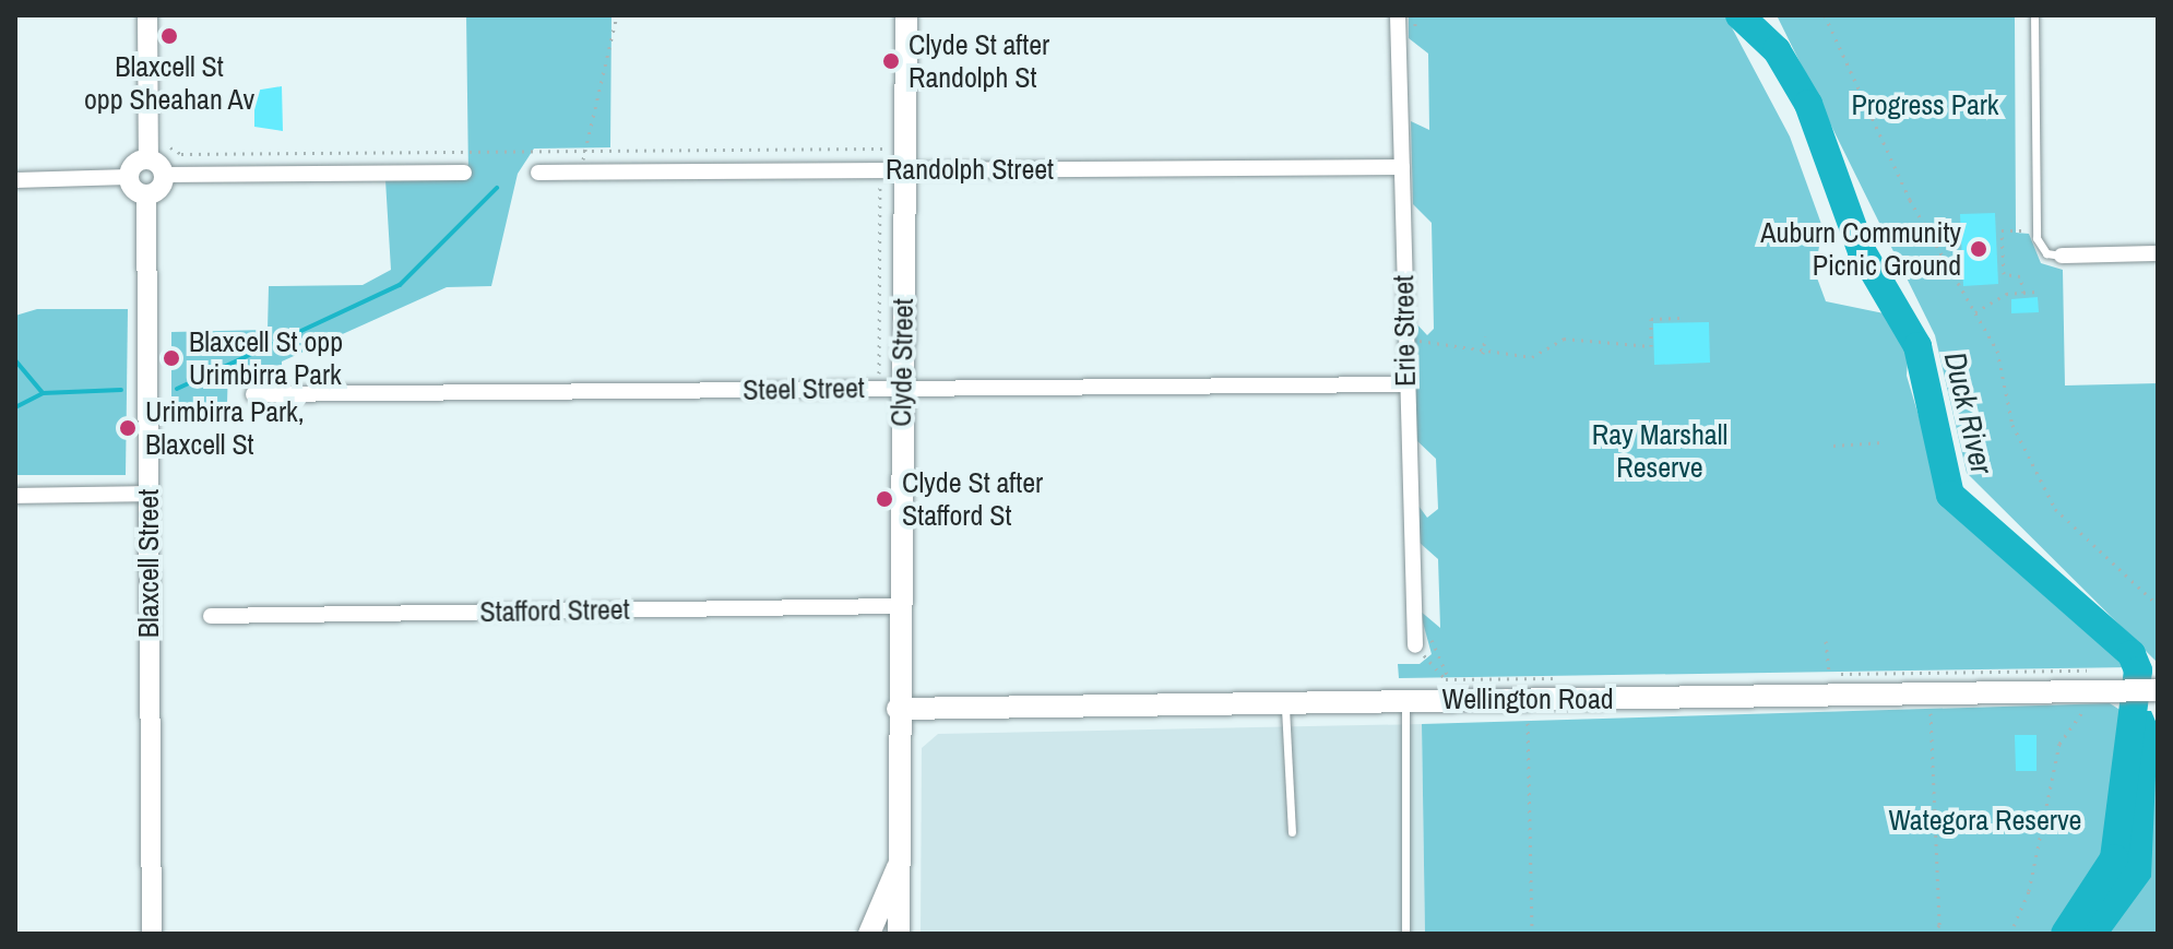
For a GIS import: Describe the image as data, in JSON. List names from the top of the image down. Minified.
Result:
{"streets":{"main road":["Clyde Street","Wellington Road"],"street":["Randolph Street","Erie Street","Steel Street","Blaxcell Street","Stafford Street"]},"crossings":[["Randolph Street","Erie Street"],["Randolph Street","Clyde Street"],["Erie Street","Steel Street"],["Clyde Street","Steel Street"],["Clyde Street","Stafford Street"],["Clyde Street","Wellington Road"]],"water":["Duck River"],"parks":["Progress Park","Ray Marshall Reserve","Wategora Reserve"],"places":["Blaxcell St opp Sheahan Av","Clyde St after Randolph St","Auburn Community Picnic Ground","Blaxcell St opp Urimbirra Park","Urimbirra Park, Blaxcell St","Clyde St after Stafford St"]}
